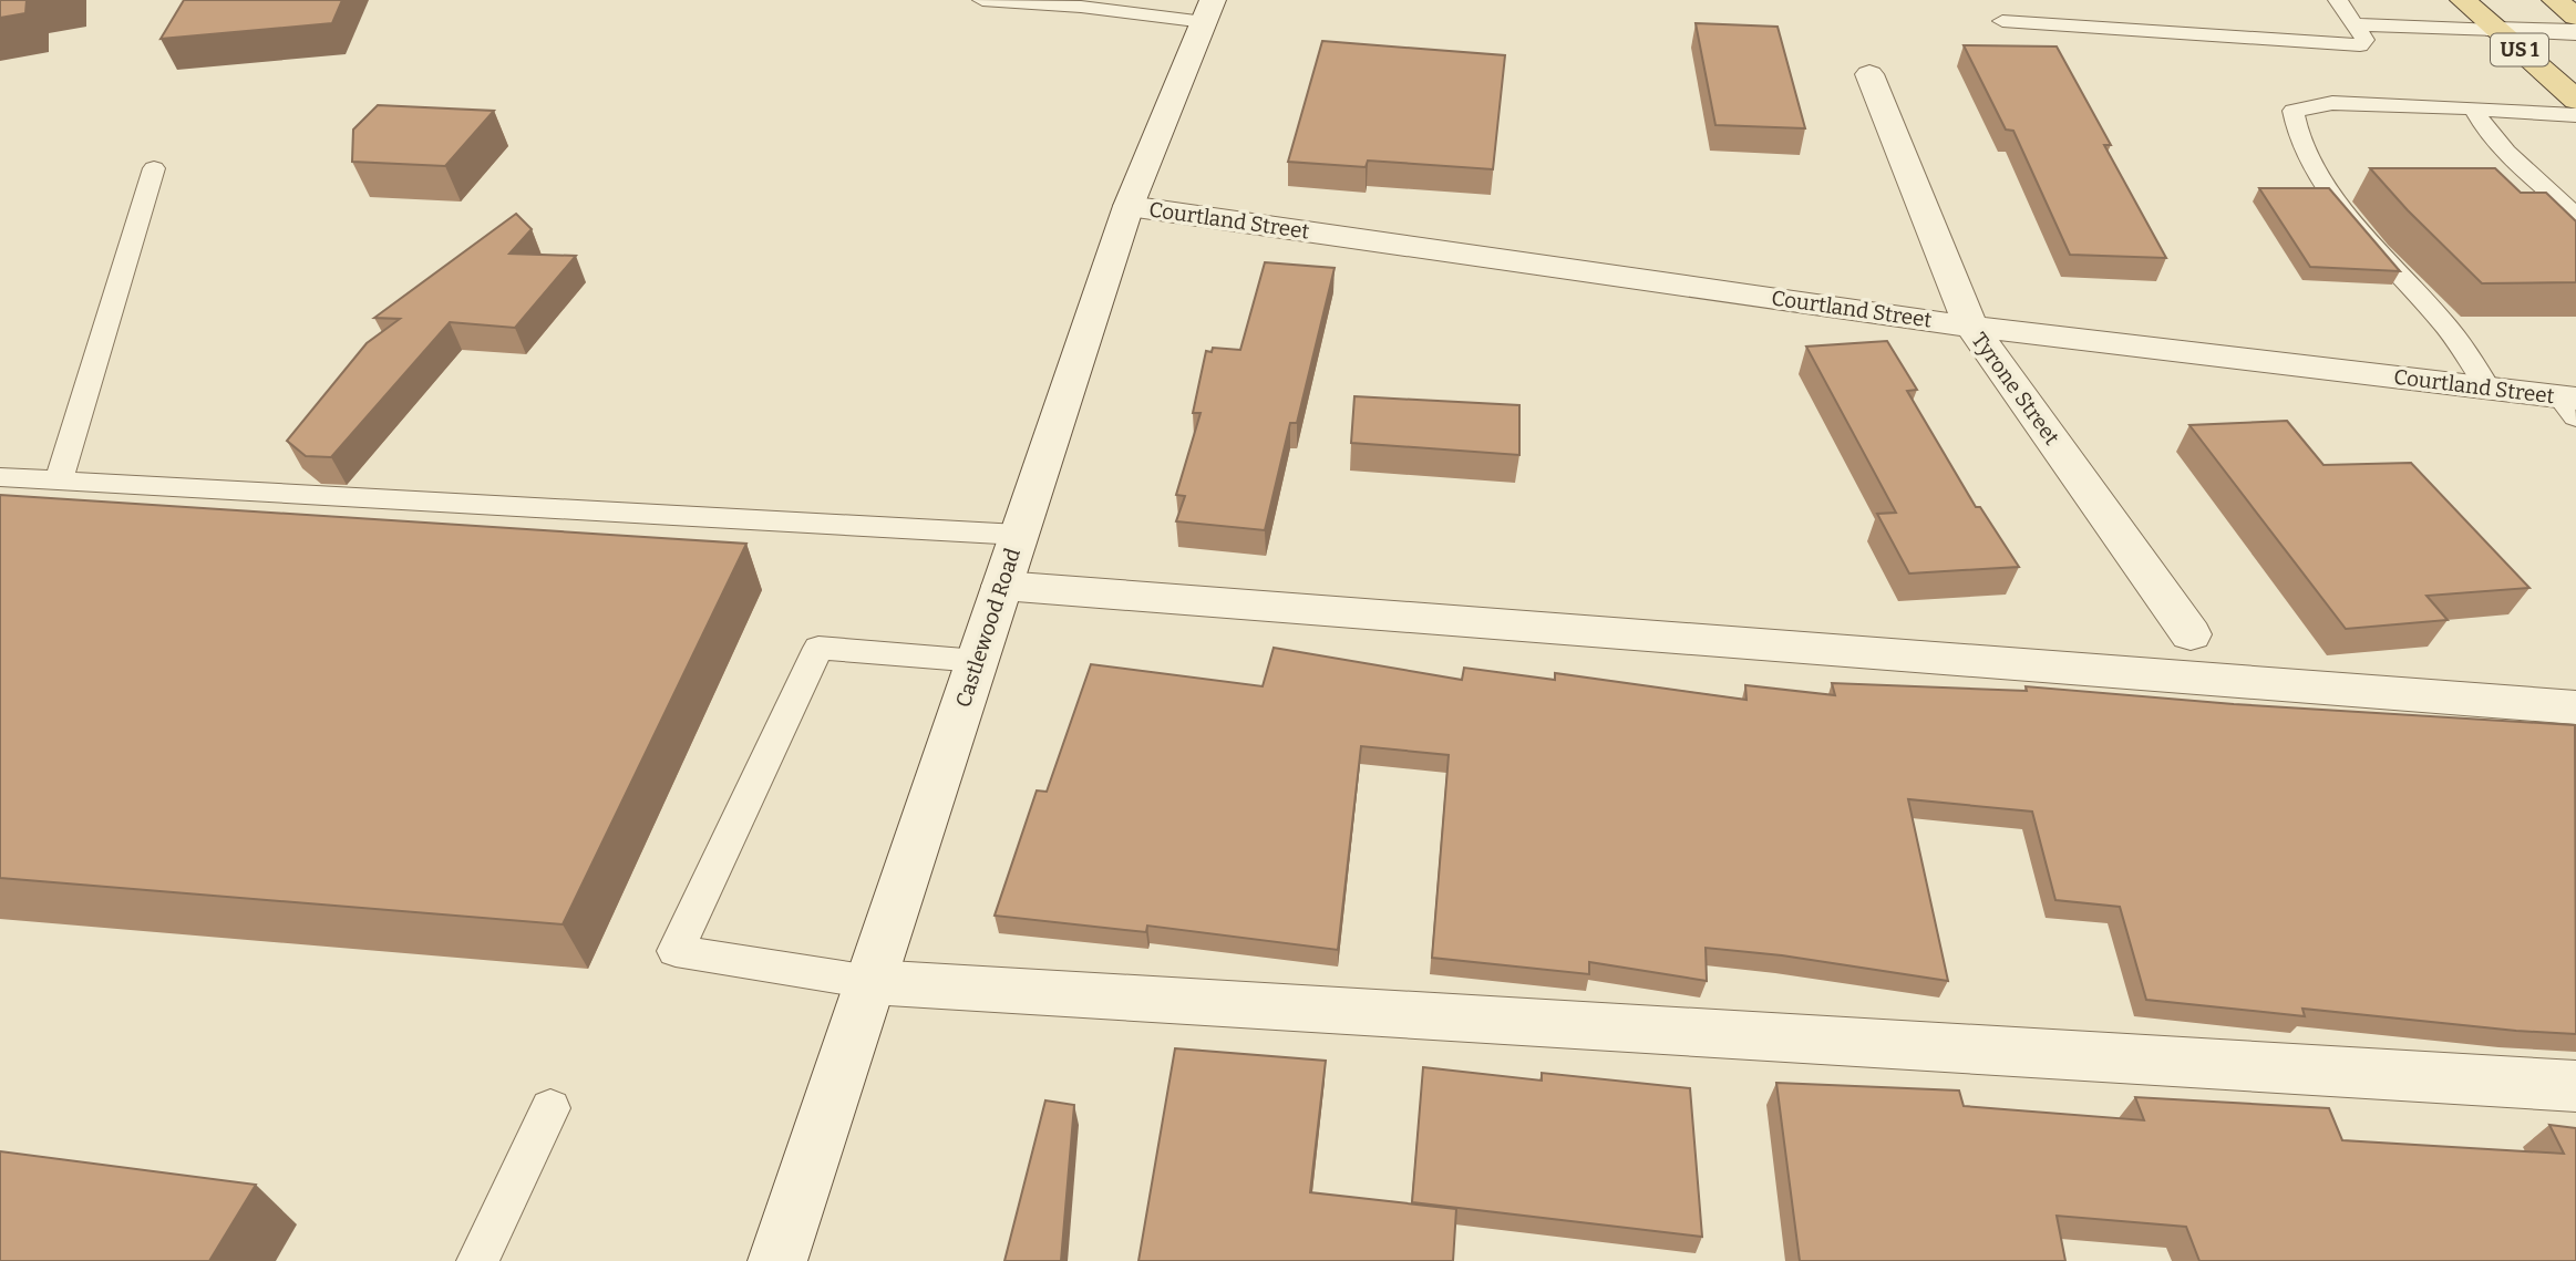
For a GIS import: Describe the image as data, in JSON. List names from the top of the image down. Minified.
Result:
{"streets":{"main road":["US 1"],"street":["Courtland Street","Tyrone Street","Castlewood Road"]},"crossings":[["Courtland Street","Tyrone Street"],["Courtland Street","Castlewood Road"]]}
